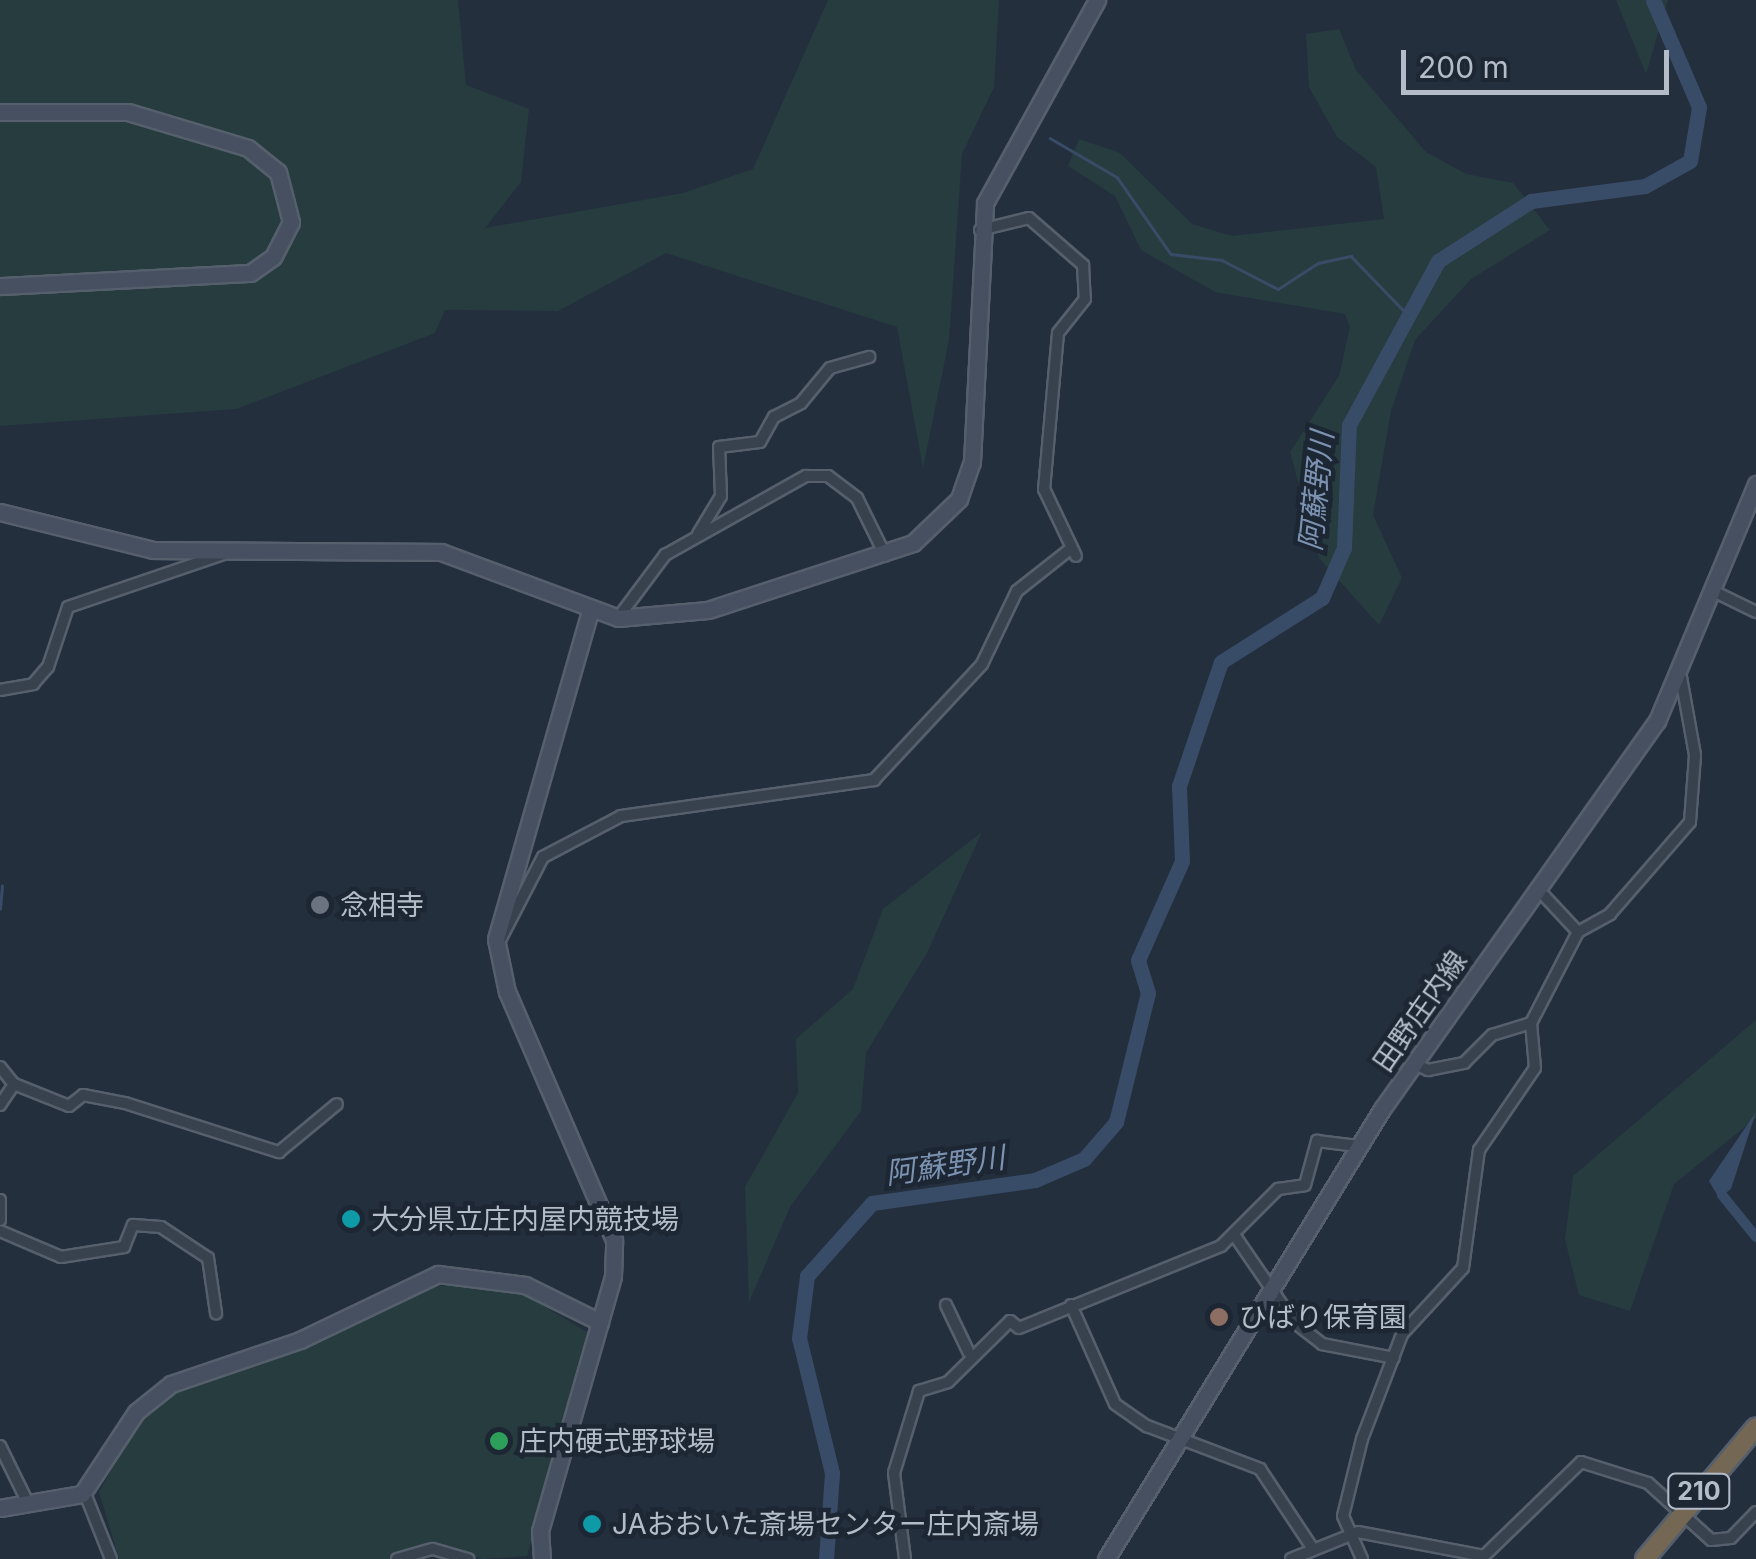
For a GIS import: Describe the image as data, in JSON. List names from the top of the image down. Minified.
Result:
{"streets":{"highway":["210"],"street":["田野庄内線"]},"water":["阿蘇野川"],"places":["念相寺","大分県立庄内屋内競技場","ひばり保育園","庄内硬式野球場","JAおおいた斎場センター庄内斎場"],"scale_bar":"200 m"}
